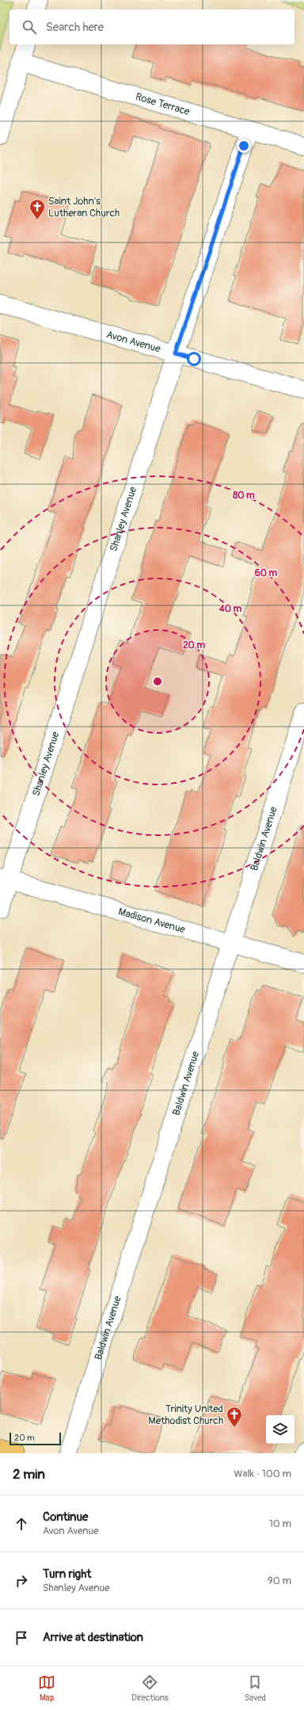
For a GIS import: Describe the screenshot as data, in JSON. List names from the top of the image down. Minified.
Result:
{"streets":{"street":["Rose Terrace","Avon Avenue","Shanley Avenue","Baldwin Avenue","Madison Avenue"]},"crossings":[["Rose Terrace","Shanley Avenue"],["Avon Avenue","Shanley Avenue"],["Shanley Avenue","Madison Avenue"],["Baldwin Avenue","Madison Avenue"]],"places":{"church":["Saint John's Lutheran Church","Trinity United Methodist Church"]},"scale_bar":"20 m","page":{"search":"Search here","scale":"20 m","heading":["2 min","Walk · 100 m"],"list":[["Continue","Avon Avenue","10 m"],["Turn right","Shanley Avenue","90 m"],"Arrive at destination"],"nav":["Map","Directions","Saved"]},"rings":["80 m","60 m","40 m","20 m"]}
